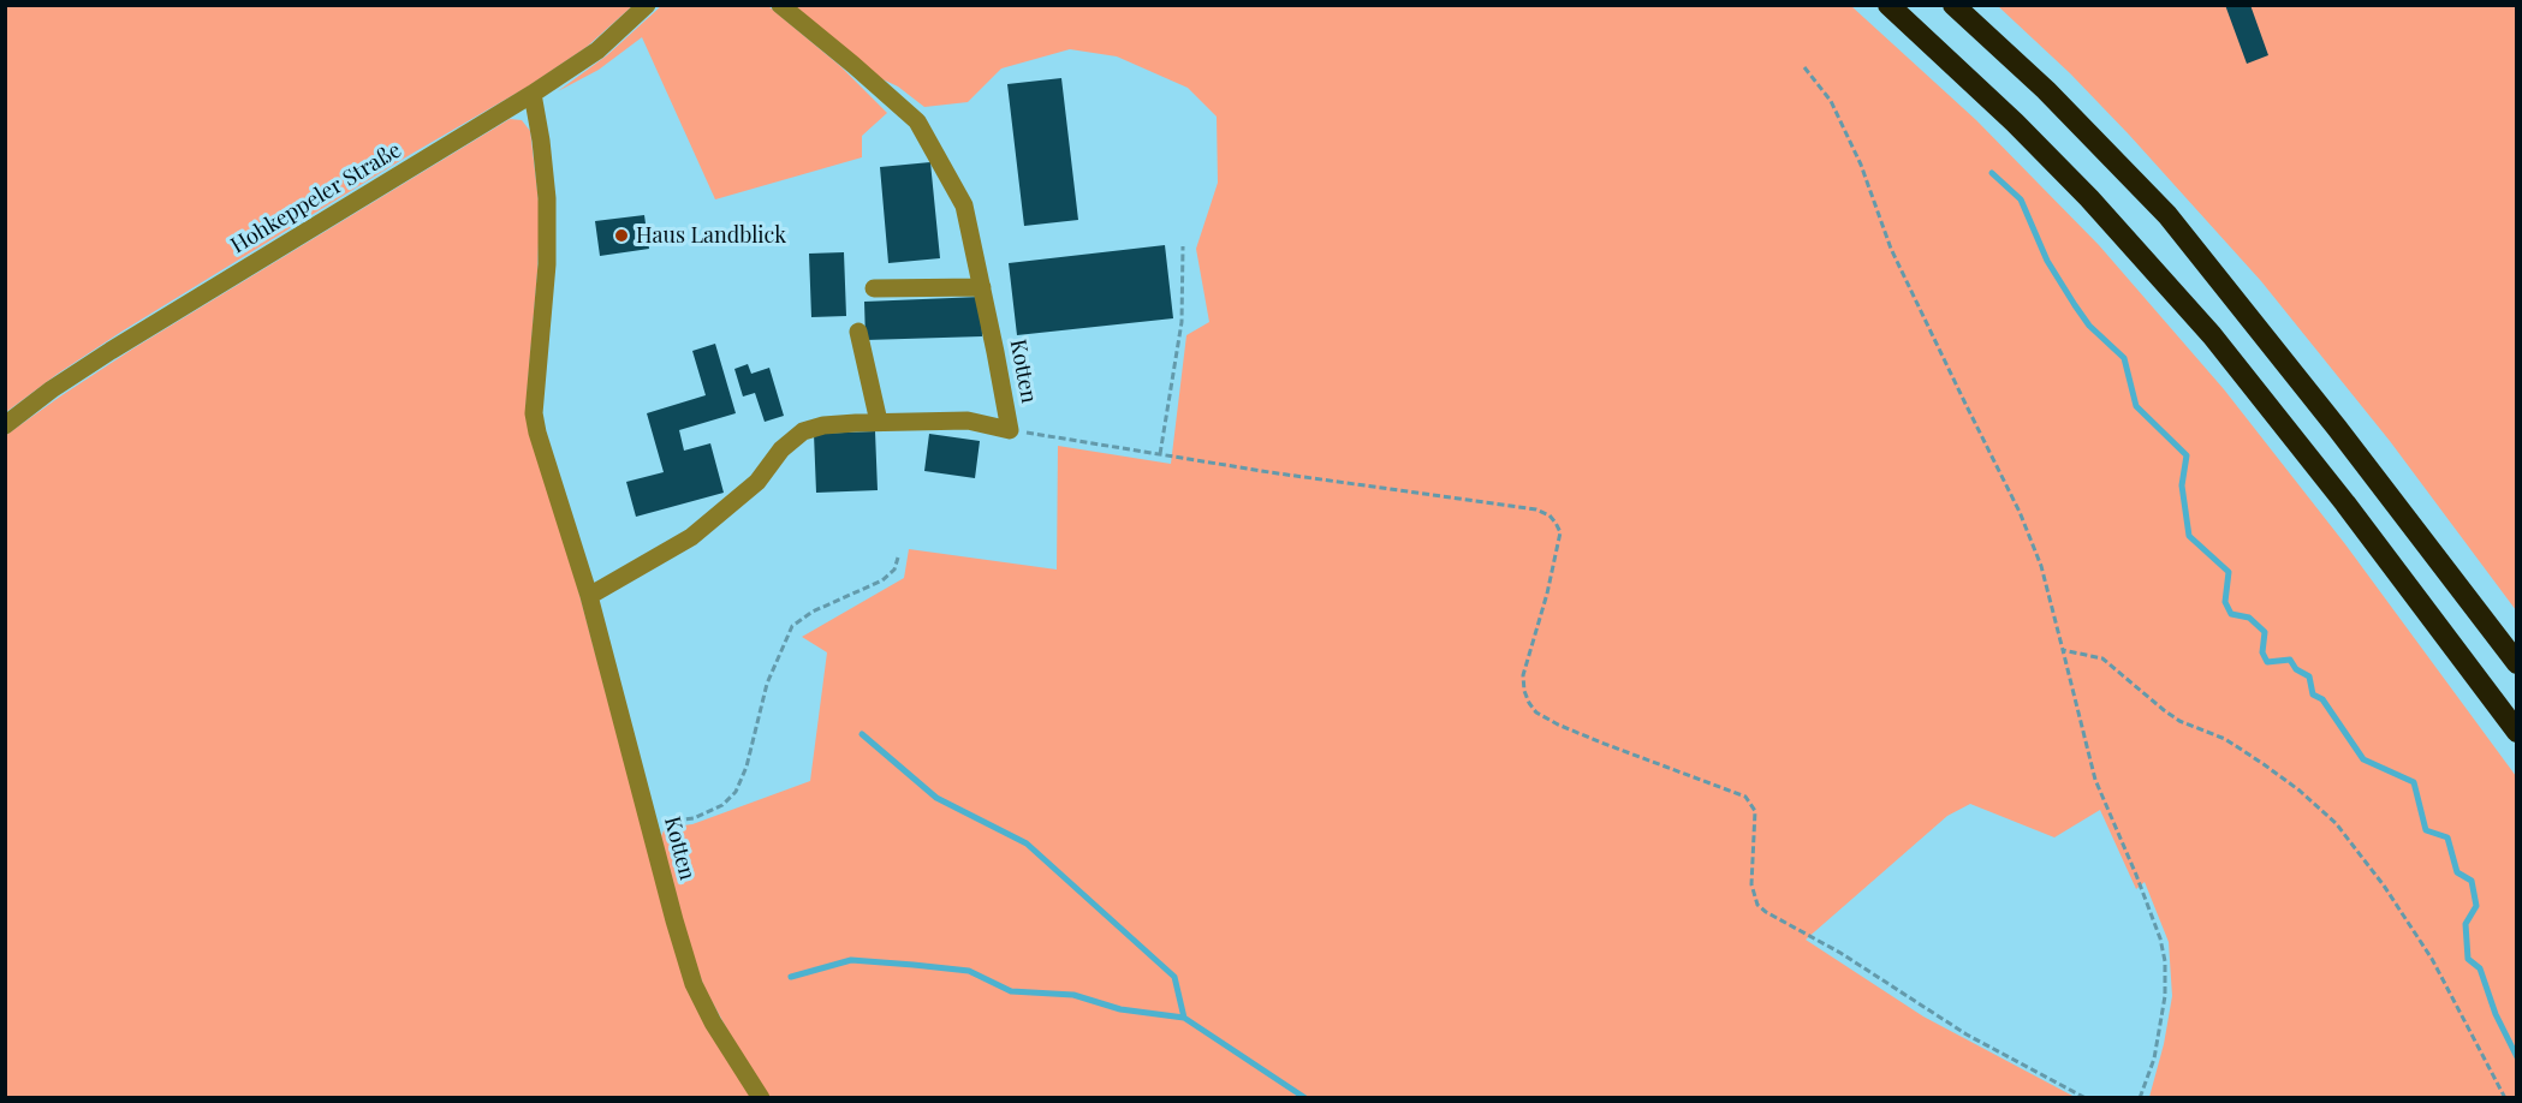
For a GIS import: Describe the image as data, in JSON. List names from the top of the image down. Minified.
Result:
{"streets":{"street":["Hohkeppeler Straße","Kotten"]},"crossings":[["Hohkeppeler Straße","Kotten"]],"places":["Haus Landblick"]}
